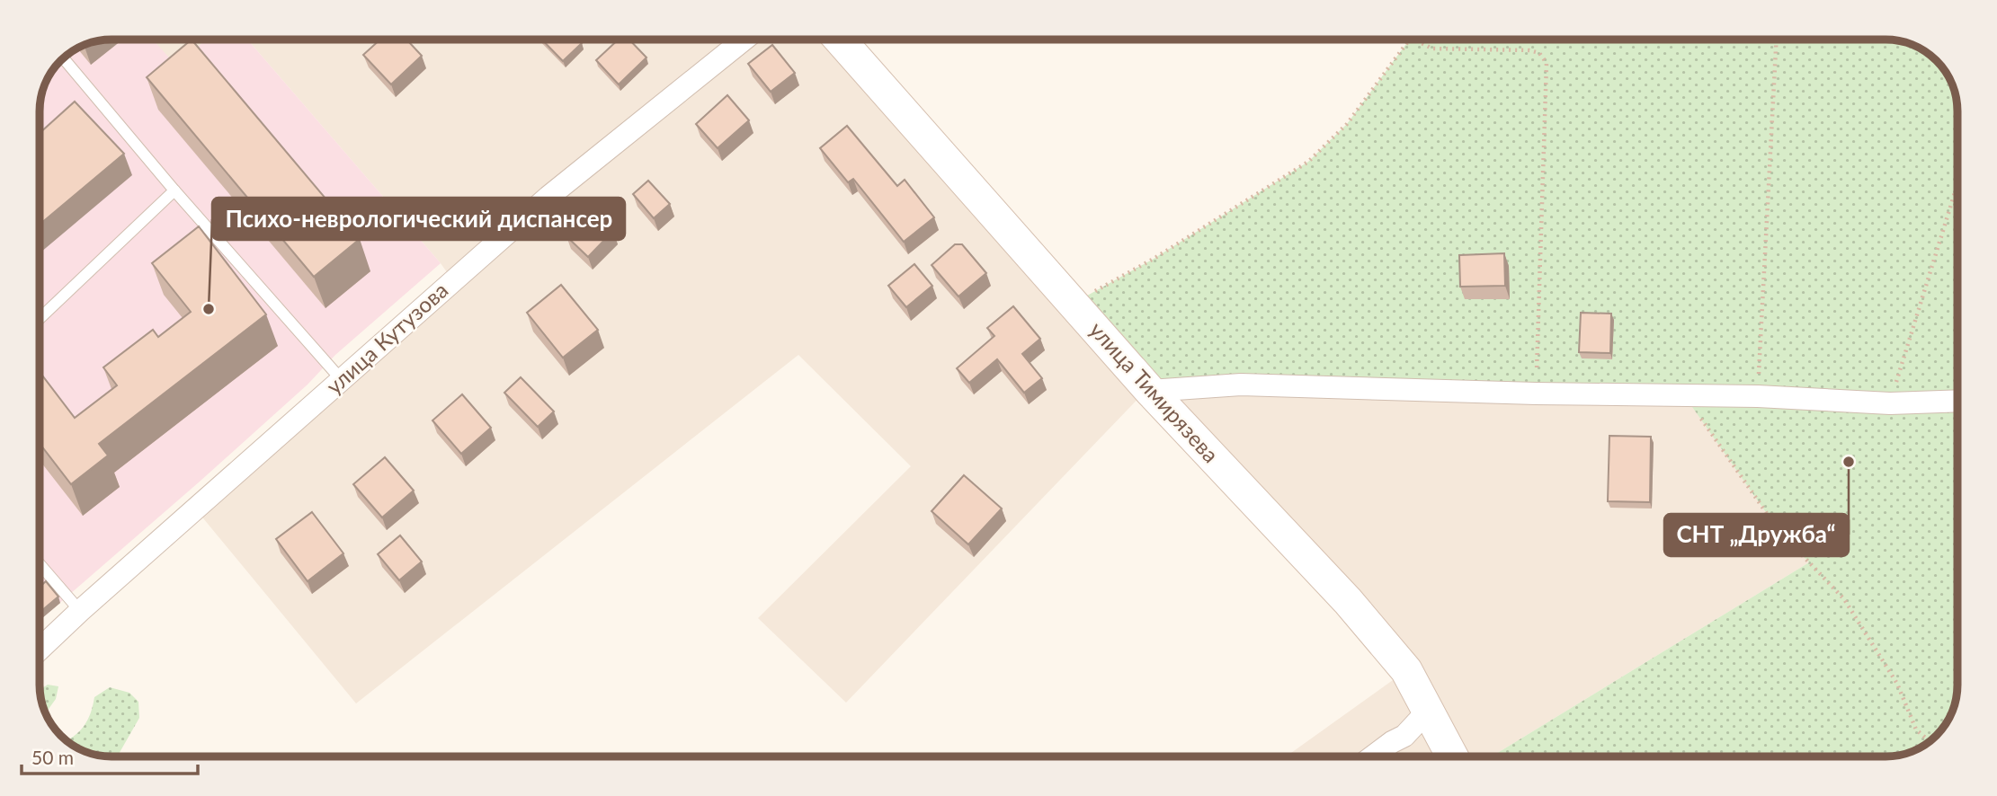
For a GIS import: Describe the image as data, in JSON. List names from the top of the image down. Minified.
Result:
{"streets":{"main road":["улица Тимирязева"],"street":["улица Кутузова"]},"places":["Психо-неврологический диспансер","СНТ „Дружба“"],"scale_bar":"50 m"}
